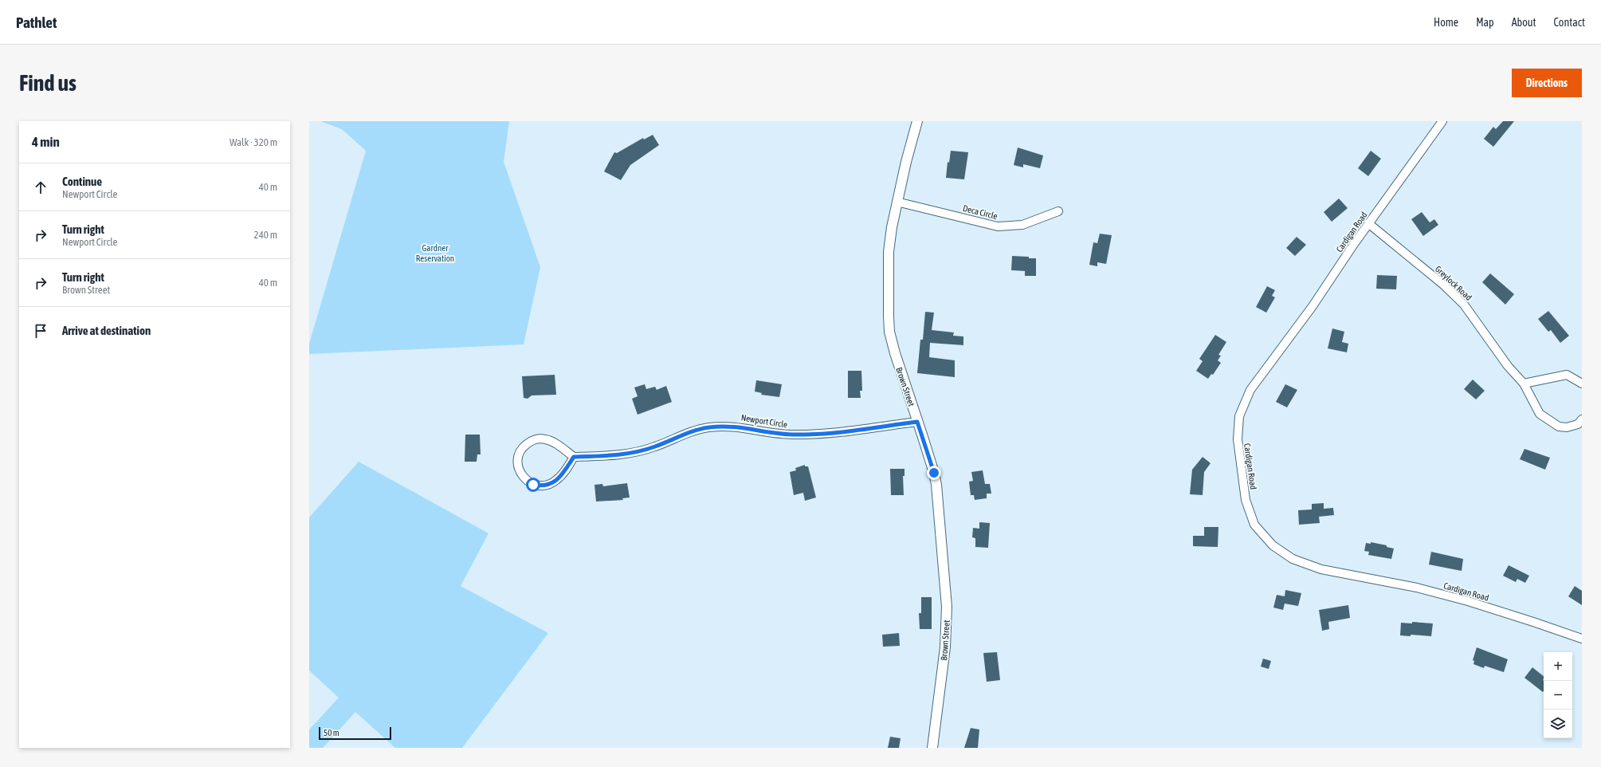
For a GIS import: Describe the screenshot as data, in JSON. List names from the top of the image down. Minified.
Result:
{"streets":{"street":["Deca Circle","Cardigan Road","Greylock Road","Brown Street","Newport Circle"]},"crossings":[["Deca Circle","Brown Street"],["Cardigan Road","Greylock Road"],["Brown Street","Newport Circle"]],"parks":["Gardner Reservation"],"scale_bar":"50 m","page":{"header":"Pathlet","nav":["Home","Map","About","Contact"],"buttons":"Directions","title":"Find us","heading":["4 min","Walk · 320 m"],"list":[["Continue","Newport Circle","40 m"],["Turn right","Newport Circle","240 m"],["Turn right","Brown Street","40 m"],"Arrive at destination"],"map_buttons":["+","−"],"scale":"50 m"}}
